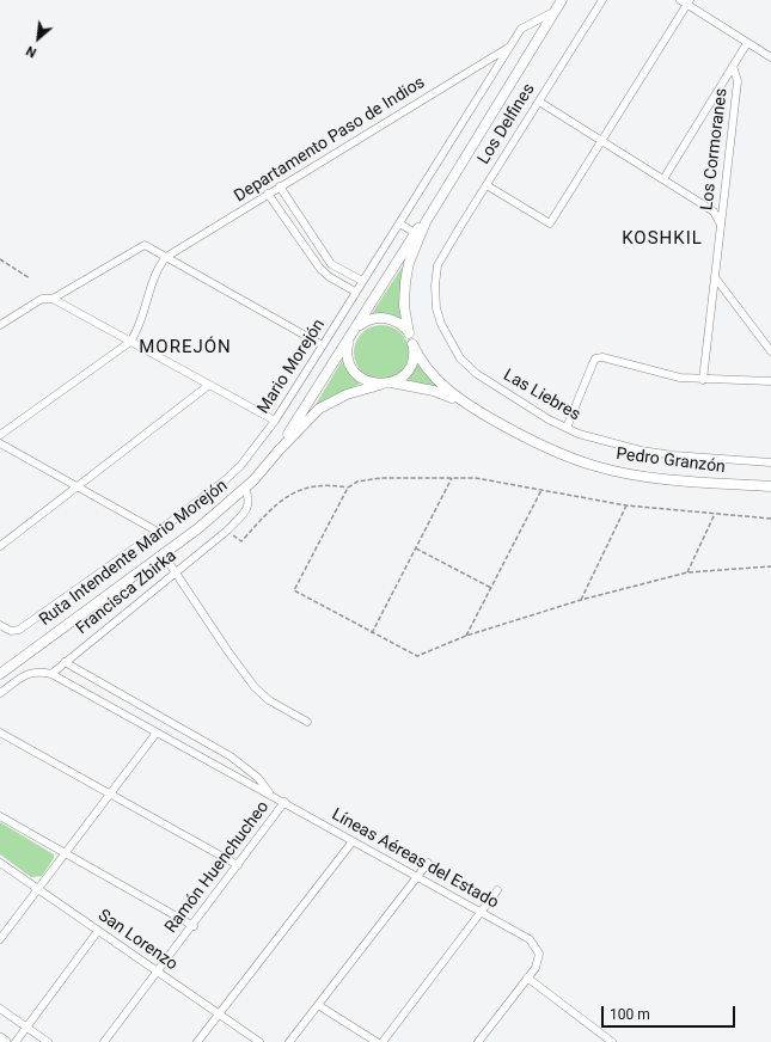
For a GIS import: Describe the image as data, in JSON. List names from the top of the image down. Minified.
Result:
{"streets":{"main road":["Pedro Granzón","Ruta Intendente Mario Morejón"],"street":["Los Delfines","Departamento Paso de Indios","Los Cormoranes","Mario Morejón","Las Liebres","Francisca Zbirka","Líneas Aéreas del Estado","Ramón Huenchucheo","San Lorenzo"]},"crossings":[["Los Delfines","Las Liebres"],["Departamento Paso de Indios","Mario Morejón"],["Pedro Granzón","Ruta Intendente Mario Morejón"],["Ruta Intendente Mario Morejón","Francisca Zbirka"],["Francisca Zbirka","Líneas Aéreas del Estado"],["Líneas Aéreas del Estado","Ramón Huenchucheo"],["Ramón Huenchucheo","San Lorenzo"]],"districts":["KOSHKIL","MOREJÓN"],"scale_bar":"100 m","north":"bottom left"}
